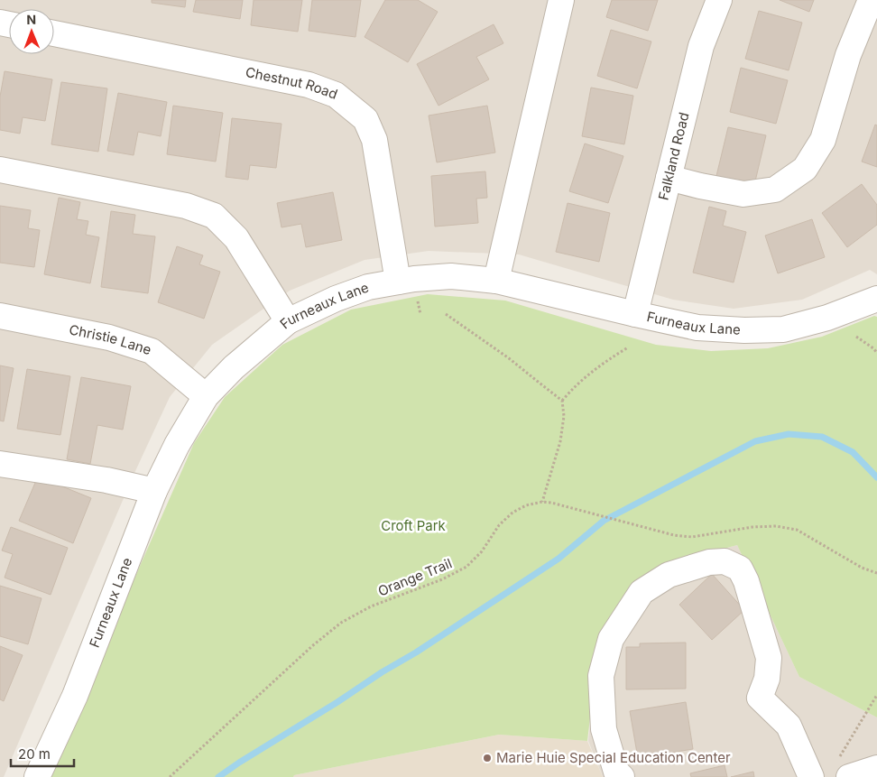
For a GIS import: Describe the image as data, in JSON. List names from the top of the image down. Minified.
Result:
{"streets":{"street":["Chestnut Road","Falkland Road","Furneaux Lane","Christie Lane"],"path":["Orange Trail"]},"crossings":[["Chestnut Road","Furneaux Lane"],["Falkland Road","Furneaux Lane"],["Furneaux Lane","Christie Lane"]],"parks":["Croft Park"],"places":["Marie Huie Special Education Center"],"scale_bar":"20 m","north":"top"}
